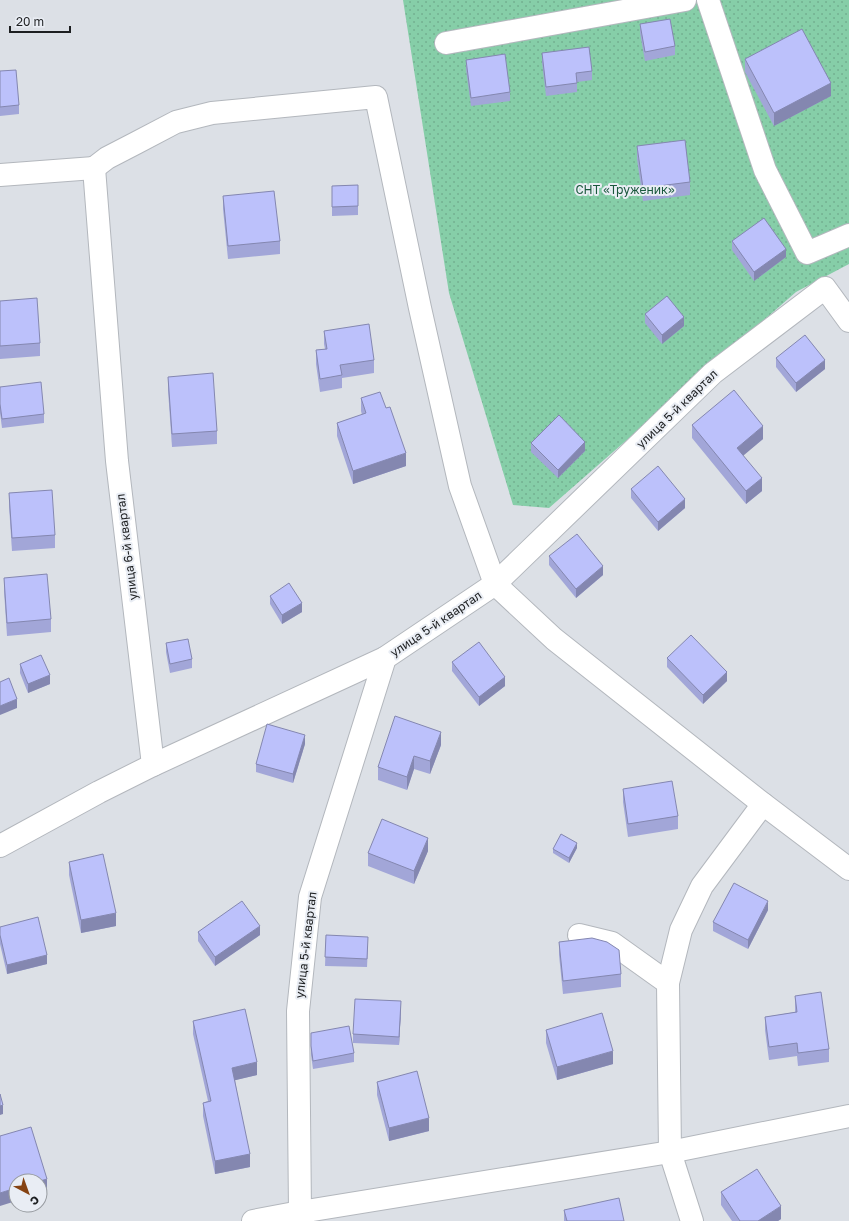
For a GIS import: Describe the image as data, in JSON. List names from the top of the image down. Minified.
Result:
{"streets":{"street":["улица 5-й квартал","улица 6-й квартал"]},"parks":["СНТ «Труженик»"],"scale_bar":"20 m","north":"bottom right"}
